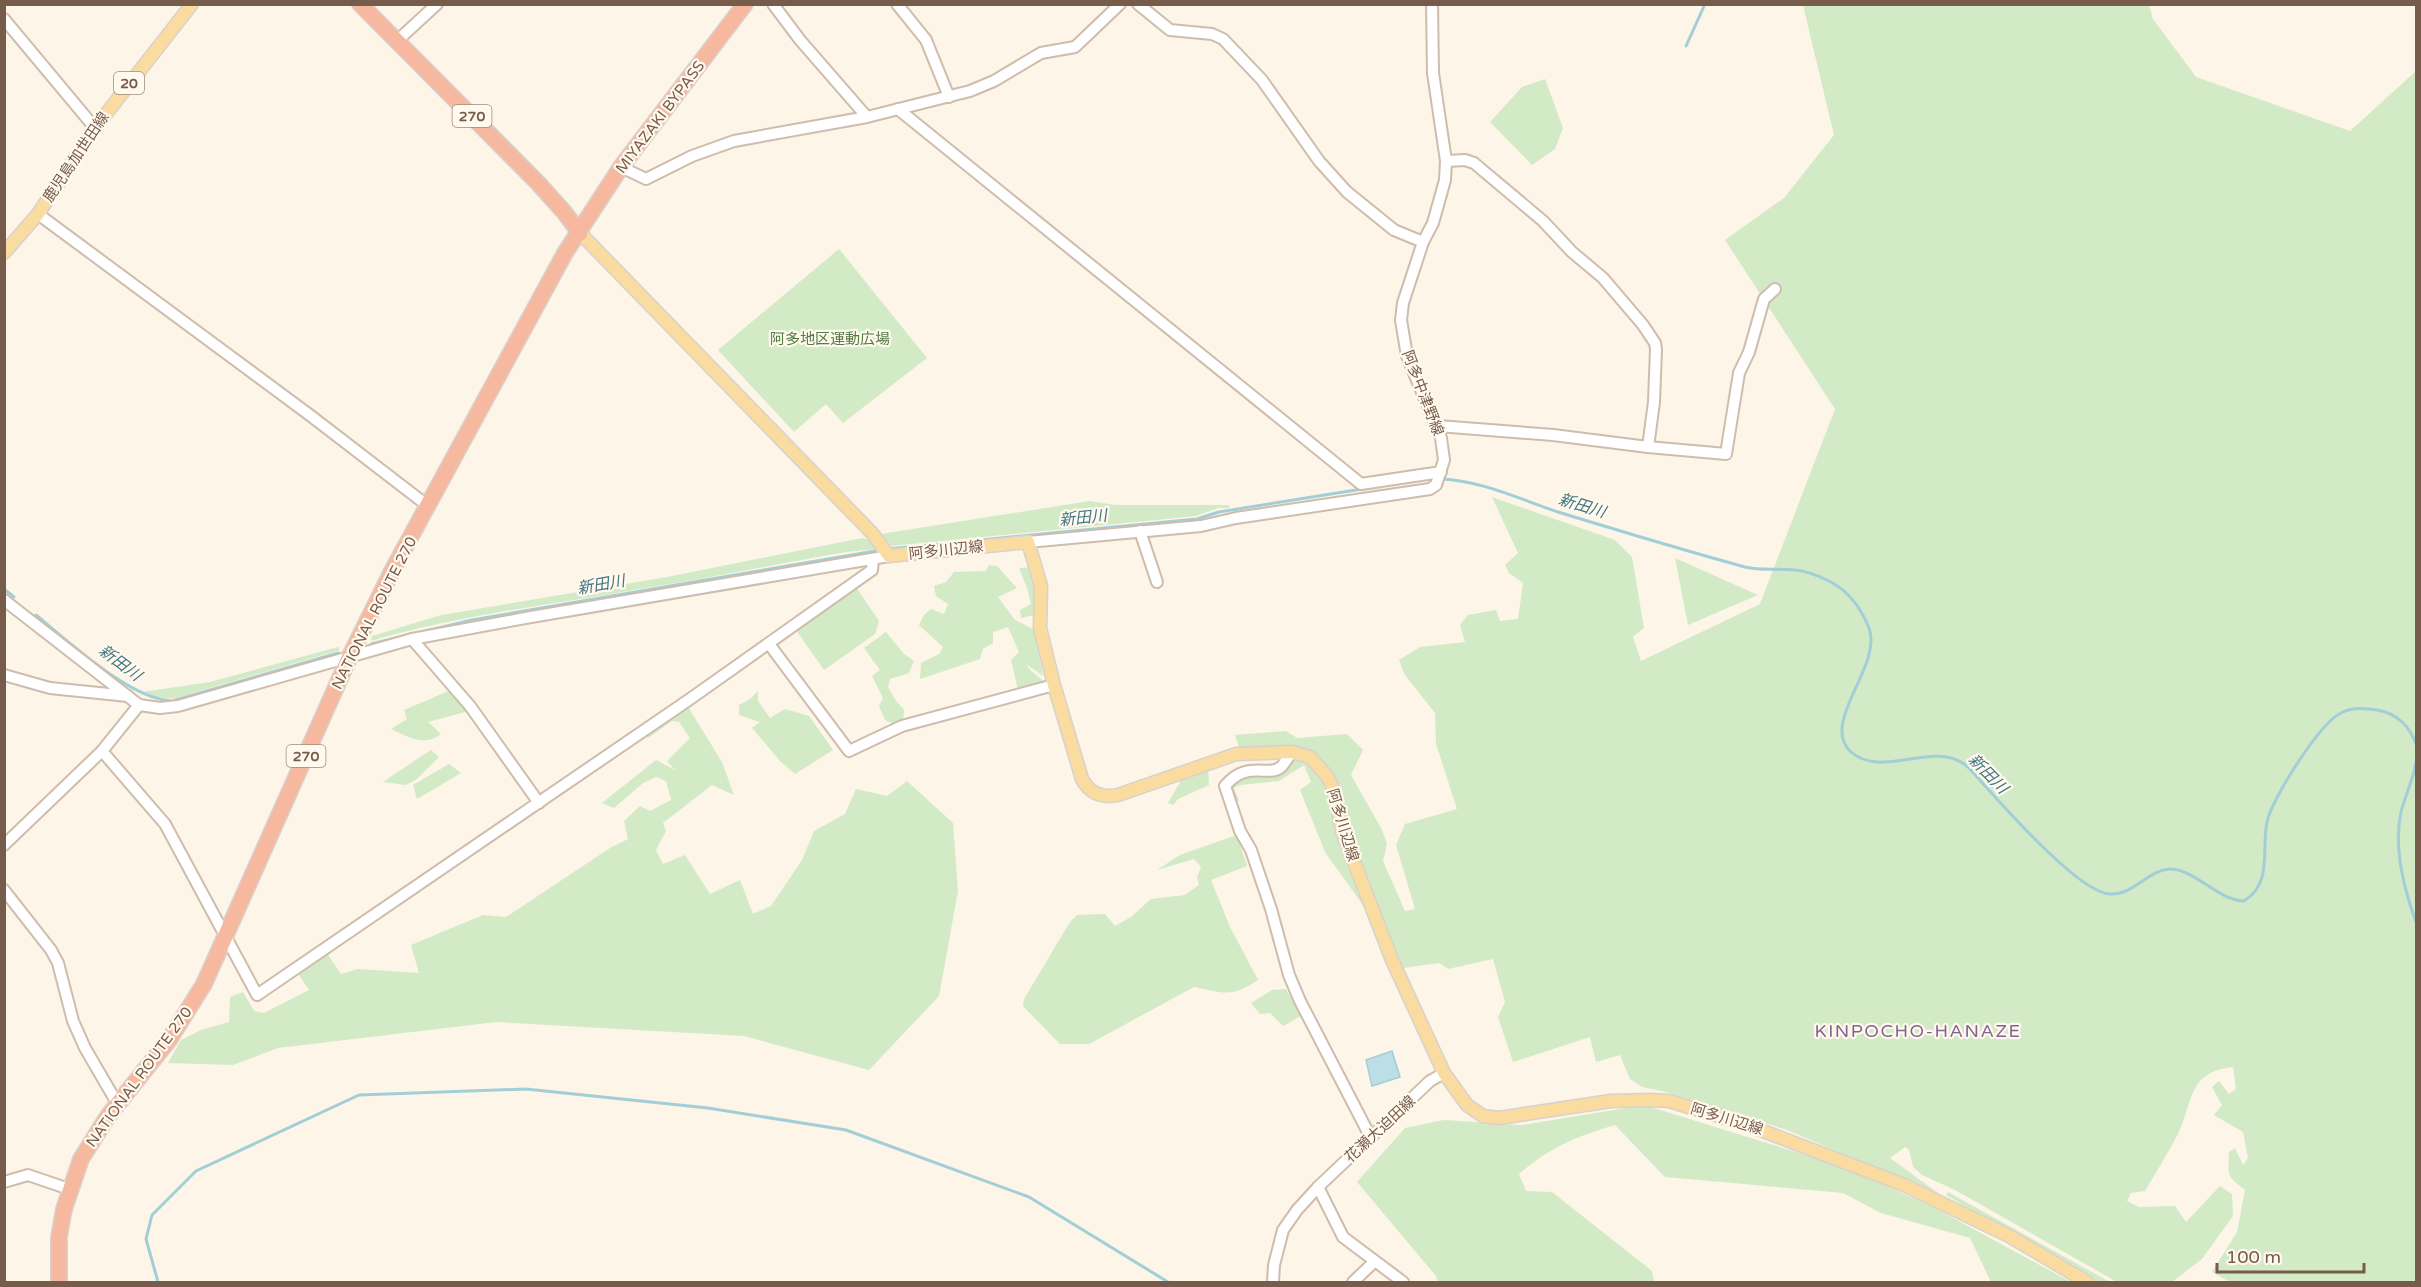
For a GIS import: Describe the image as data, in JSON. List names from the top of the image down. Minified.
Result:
{"streets":{"highway":["270","MIYAZAKI BYPASS","NATIONAL ROUTE 270"],"main road":["20","鹿児島加世田線","阿多川辺線"],"street":["阿多中津野線","花瀬大迫田線"]},"crossings":[["270","MIYAZAKI BYPASS"],["270","NATIONAL ROUTE 270"],["MIYAZAKI BYPASS","NATIONAL ROUTE 270"],["阿多川辺線","花瀬大迫田線"]],"districts":["KINPOCHO-HANAZE"],"water":["新田川"],"parks":["阿多地区運動広場"],"scale_bar":"100 m"}
